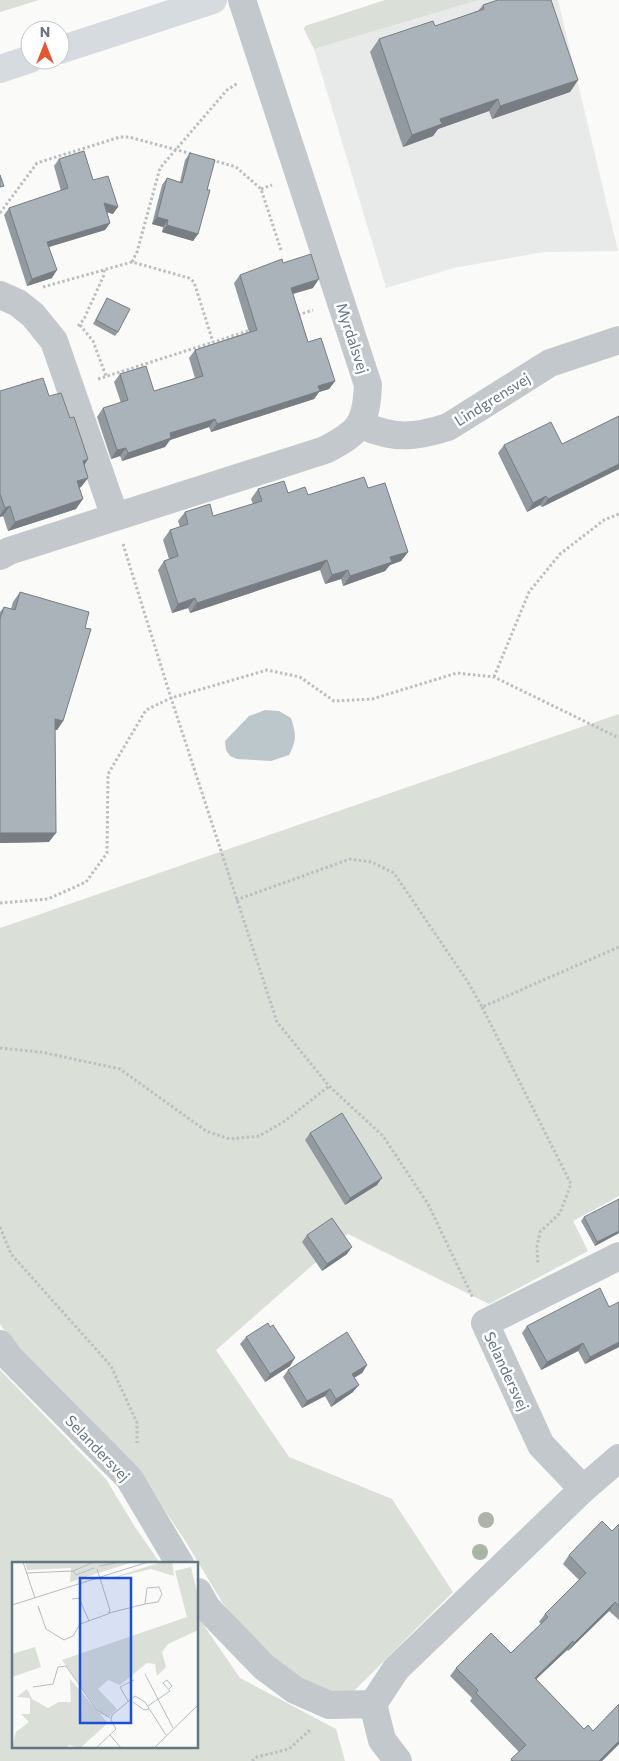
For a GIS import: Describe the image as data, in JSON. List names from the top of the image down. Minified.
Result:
{"streets":{"street":["Myrdalsvej","Lindgrensvej","Selandersvej"]},"crossings":[["Myrdalsvej","Lindgrensvej"]],"north":"top"}
